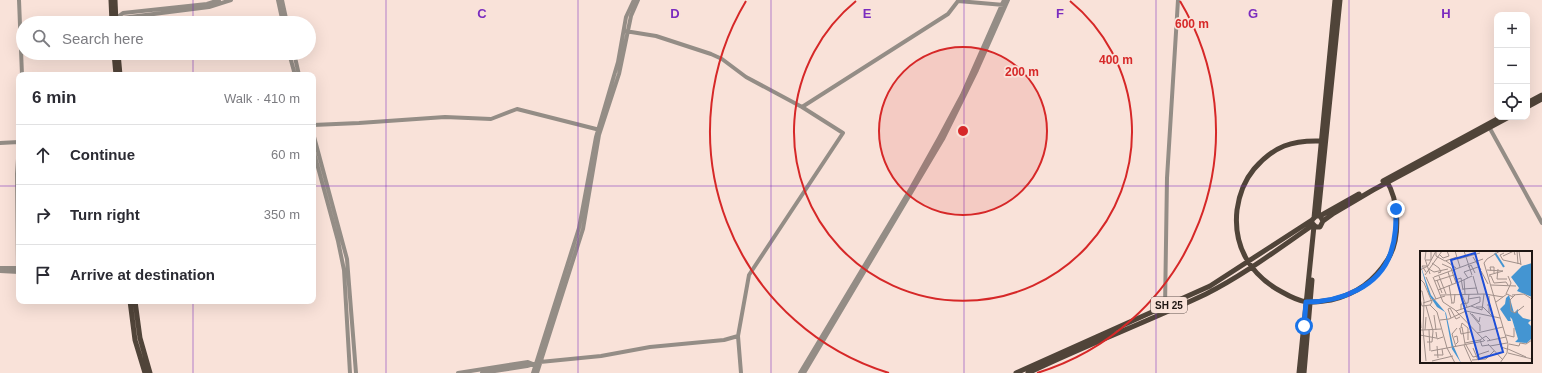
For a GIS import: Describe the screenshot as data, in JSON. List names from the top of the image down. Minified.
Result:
{"streets":{"main road":["SH 25"]},"page":{"map_buttons":["+","−"],"search":"Search here","heading":["6 min","Walk · 410 m"],"list":[["Continue","60 m"],["Turn right","350 m"],"Arrive at destination"]},"grid":{"columns":["C","D","E","F","G","H"]},"rings":["600 m","400 m","200 m"]}
